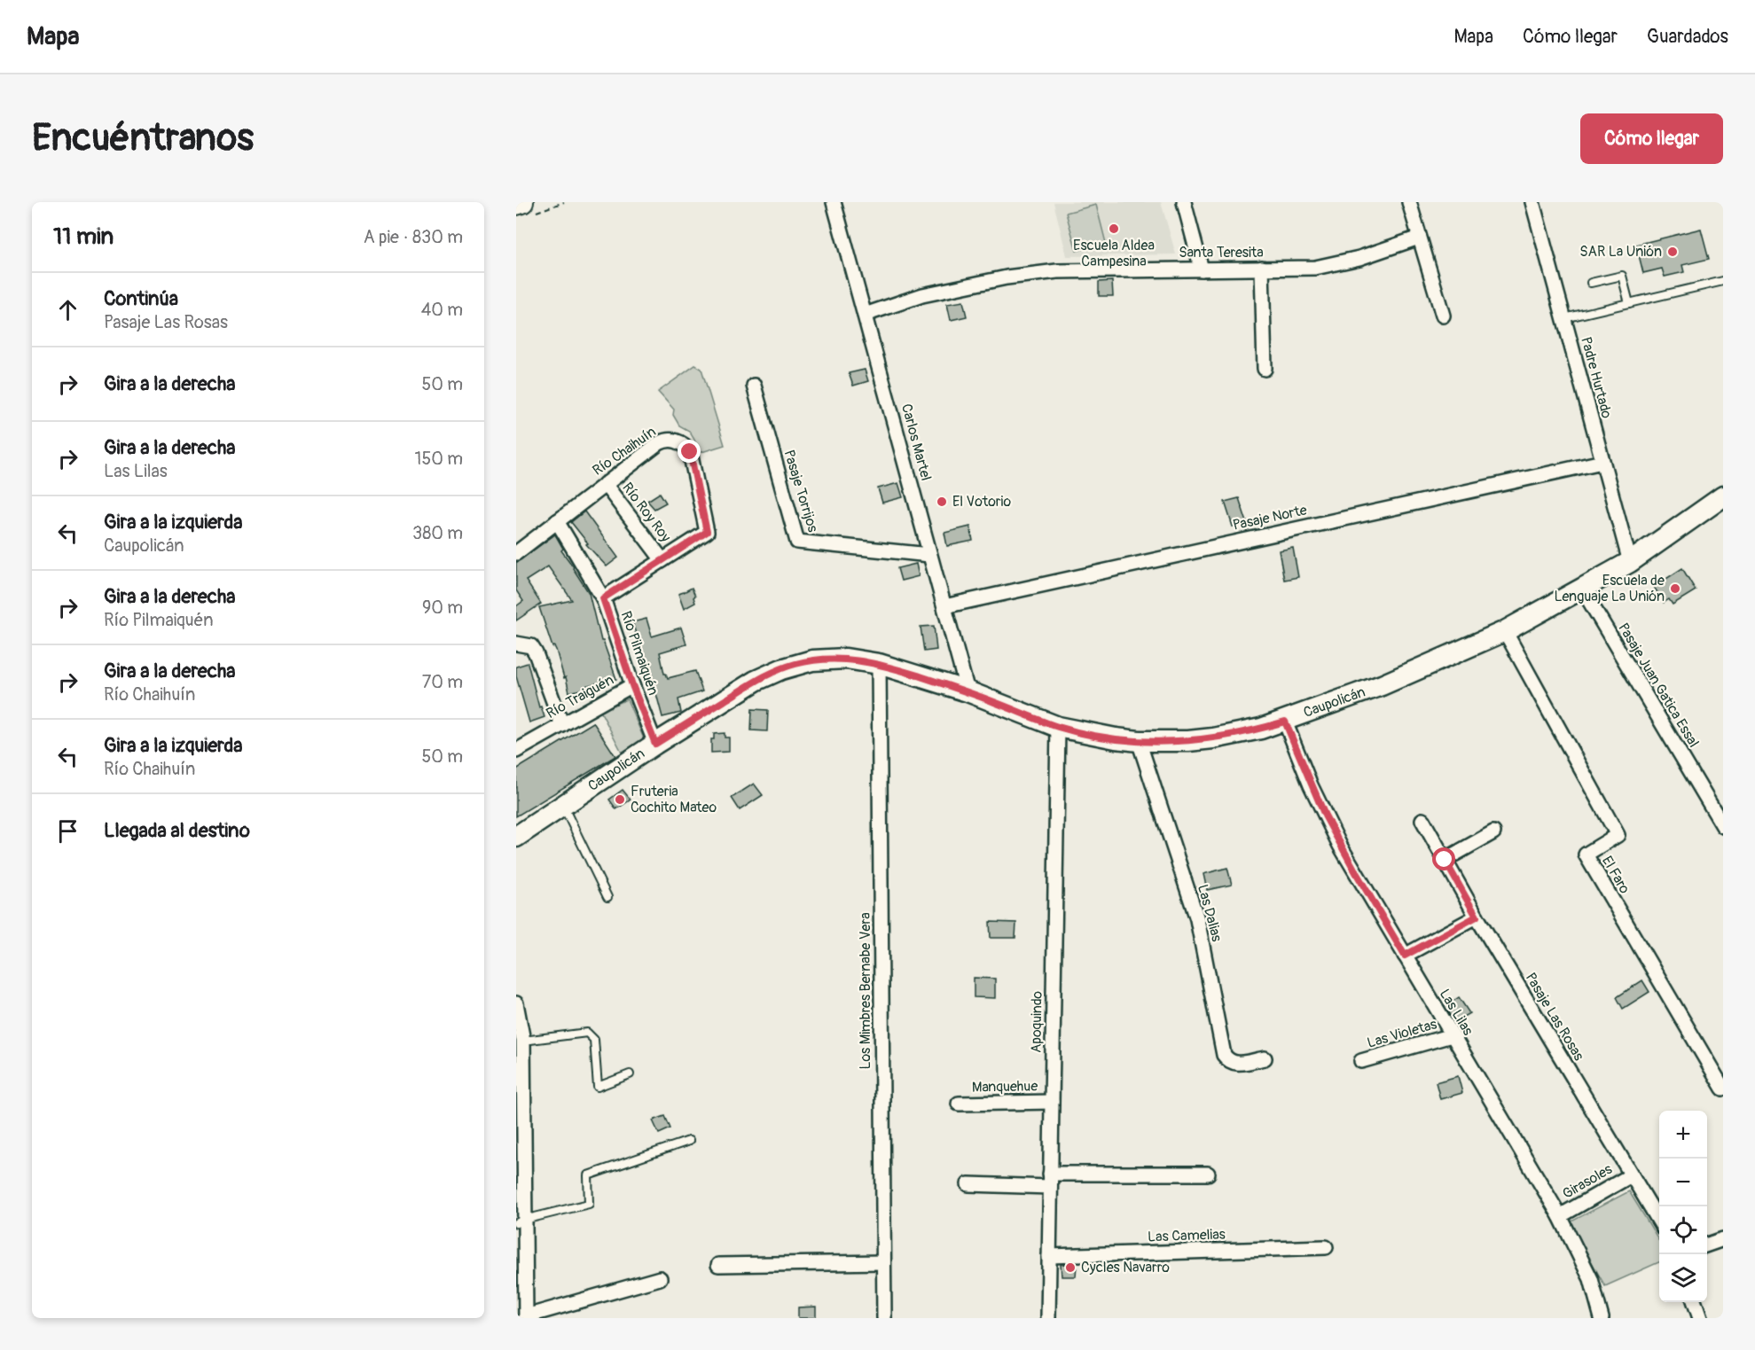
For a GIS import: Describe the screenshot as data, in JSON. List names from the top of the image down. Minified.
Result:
{"streets":{"street":["Santa Teresita","Padre Hurtado","Carlos Martel","Río Chaihuín","Pasaje Torrijos","Río Roy Roy","Pasaje Norte","Río Pilmaiquén","Pasaje Juan Gatica Essal","Río Traiguén","Caupolicán","El Faro","Las Dalias","Los Mimbres Bernabe Vera","Las Lilas","Pasaje Las Rosas","Apoquindo","Las Violetas","Manquehue","Girasoles","Las Camelias"]},"crossings":[["Santa Teresita","Carlos Martel"],["Padre Hurtado","Pasaje Norte"],["Padre Hurtado","Caupolicán"],["Carlos Martel","Pasaje Torrijos"],["Carlos Martel","Pasaje Norte"],["Carlos Martel","Caupolicán"],["Río Chaihuín","Río Roy Roy"],["Río Chaihuín","Río Pilmaiquén"],["Río Pilmaiquén","Río Traiguén"],["Río Pilmaiquén","Caupolicán"],["Pasaje Juan Gatica Essal","Caupolicán"],["Caupolicán","El Faro"],["Caupolicán","Las Dalias"],["Caupolicán","Los Mimbres Bernabe Vera"],["Caupolicán","Las Lilas"],["Caupolicán","Apoquindo"],["Las Lilas","Las Violetas"],["Las Lilas","Girasoles"],["Pasaje Las Rosas","Girasoles"],["Apoquindo","Manquehue"],["Apoquindo","Las Camelias"]],"places":["Escuela Aldea Campesina","SAR La Unión","El Votorio","Escuela de Lenguaje La Unión","Fruteria Cochito Mateo","Cycles Navarro"],"page":{"header":"Mapa","nav":["Mapa","Cómo llegar","Guardados"],"buttons":"Cómo llegar","title":"Encuéntranos","heading":["11 min","A pie · 830 m"],"list":[["Continúa","Pasaje Las Rosas","40 m"],["Gira a la derecha","50 m"],["Gira a la derecha","Las Lilas","150 m"],["Gira a la izquierda","Caupolicán","380 m"],["Gira a la derecha","Río Pilmaiquén","90 m"],["Gira a la derecha","Río Chaihuín","70 m"],["Gira a la izquierda","Río Chaihuín","50 m"],"Llegada al destino"],"map_buttons":["+","−"]}}
